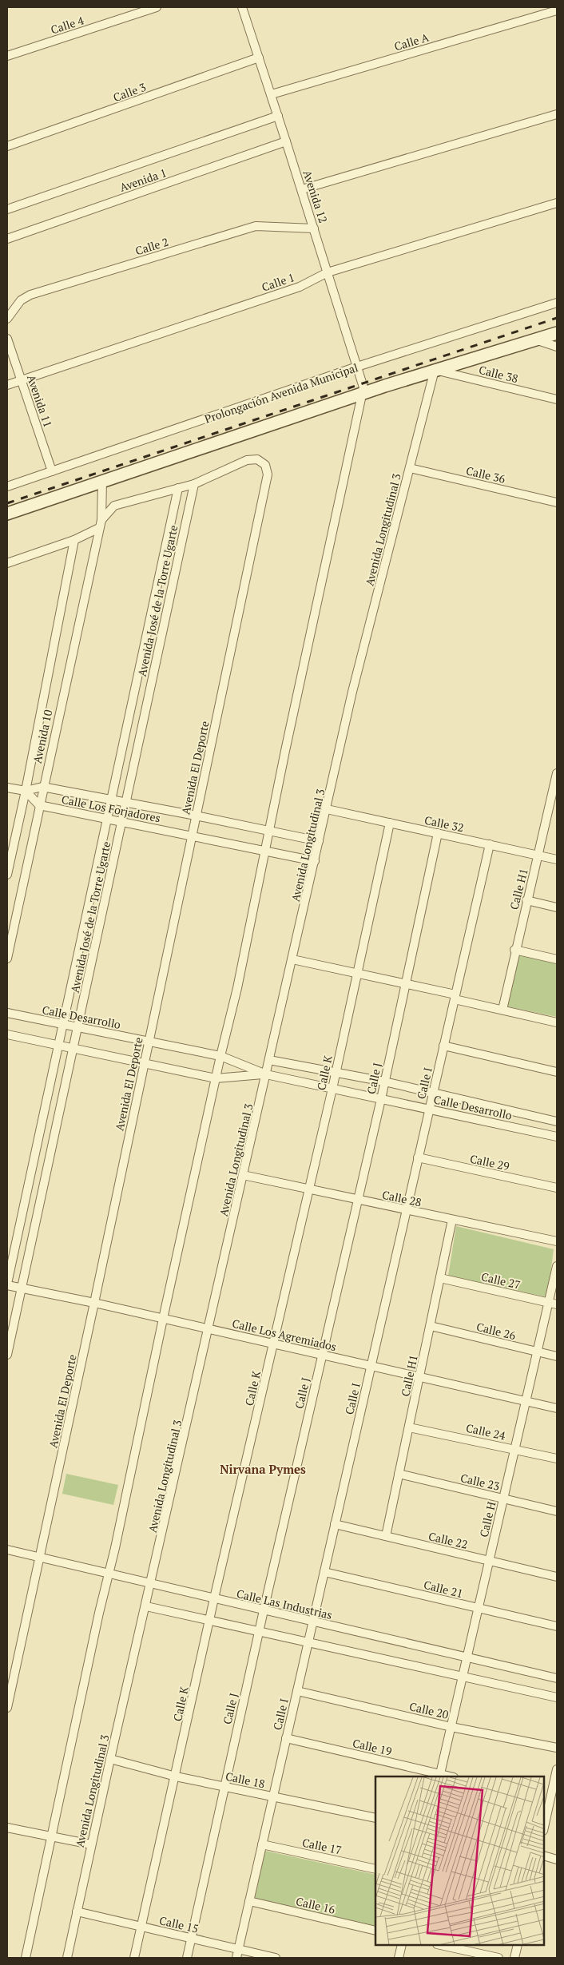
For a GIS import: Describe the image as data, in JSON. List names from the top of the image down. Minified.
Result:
{"streets":{"street":["Calle 4","Calle A","Calle 3","Avenida 1","Avenida 12","Calle 2","Calle 1","Calle 38","Prolongación Avenida Municipal","Avenida 11","Calle 36","Avenida Longitudinal 3","Avenida José de la Torre Ugarte","Avenida 10","Avenida El Deporte","Calle Los Forjadores","Calle 32","Calle H1","Calle Desarrollo","Calle K","Calle J","Calle I","Calle 29","Calle 28","Calle 27","Calle 26","Calle Los Agremiados","Calle 24","Calle 23","Calle H","Calle 22","Calle 21","Calle Las Industrias","Calle 20","Calle 19","Calle 18","Calle 17","Calle 16","Calle 15"]},"crossings":[["Calle A","Avenida 12"],["Calle 3","Avenida 12"],["Avenida 1","Avenida 12"],["Avenida 12","Calle 2"],["Avenida 12","Calle 1"],["Avenida 12","Prolongación Avenida Municipal"],["Avenida 12","Calle Los Forjadores"],["Avenida 12","Calle Desarrollo"],["Avenida 12","Calle Los Agremiados"],["Avenida 12","Calle Las Industrias"],["Calle 1","Avenida 11"],["Calle 38","Avenida Longitudinal 3"],["Prolongación Avenida Municipal","Avenida 11"],["Calle 36","Avenida Longitudinal 3"],["Avenida Longitudinal 3","Calle Los Forjadores"],["Avenida Longitudinal 3","Calle 32"],["Avenida Longitudinal 3","Calle Desarrollo"],["Avenida Longitudinal 3","Calle 28"],["Avenida Longitudinal 3","Calle Los Agremiados"],["Avenida Longitudinal 3","Calle Las Industrias"],["Avenida Longitudinal 3","Calle 18"],["Avenida Longitudinal 3","Calle 15"],["Avenida José de la Torre Ugarte","Avenida El Deporte"],["Avenida José de la Torre Ugarte","Calle Los Forjadores"],["Avenida José de la Torre Ugarte","Calle Desarrollo"],["Avenida José de la Torre Ugarte","Calle Los Agremiados"],["Avenida 10","Calle Los Forjadores"],["Avenida El Deporte","Calle Los Forjadores"],["Avenida El Deporte","Calle Desarrollo"],["Avenida El Deporte","Calle Los Agremiados"],["Avenida El Deporte","Calle Las Industrias"],["Calle 32","Calle H1"],["Calle 32","Calle K"],["Calle 32","Calle J"],["Calle 32","Calle I"],["Calle H1","Calle 28"],["Calle H1","Calle 27"],["Calle H1","Calle 26"],["Calle H1","Calle Los Agremiados"],["Calle H1","Calle 24"],["Calle H1","Calle 23"],["Calle H1","Calle 22"],["Calle Desarrollo","Calle K"],["Calle Desarrollo","Calle J"],["Calle Desarrollo","Calle I"],["Calle K","Calle 28"],["Calle K","Calle Los Agremiados"],["Calle K","Calle Las Industrias"],["Calle K","Calle 18"],["Calle K","Calle 15"],["Calle J","Calle 28"],["Calle J","Calle Los Agremiados"],["Calle J","Calle Las Industrias"],["Calle J","Calle 18"],["Calle J","Calle 15"],["Calle I","Calle 29"],["Calle I","Calle 28"],["Calle I","Calle Los Agremiados"],["Calle I","Calle 22"],["Calle I","Calle 21"],["Calle I","Calle Las Industrias"],["Calle I","Calle 20"],["Calle I","Calle 19"],["Calle I","Calle 18"],["Calle I","Calle 17"],["Calle I","Calle 16"],["Calle I","Calle 15"],["Calle 27","Calle H"],["Calle 26","Calle H"],["Calle Los Agremiados","Calle H"],["Calle 24","Calle H"],["Calle 23","Calle H"],["Calle H","Calle 22"],["Calle H","Calle 21"],["Calle H","Calle Las Industrias"],["Calle H","Calle 20"],["Calle H","Calle 19"]],"districts":["Nirvana Pymes"]}
